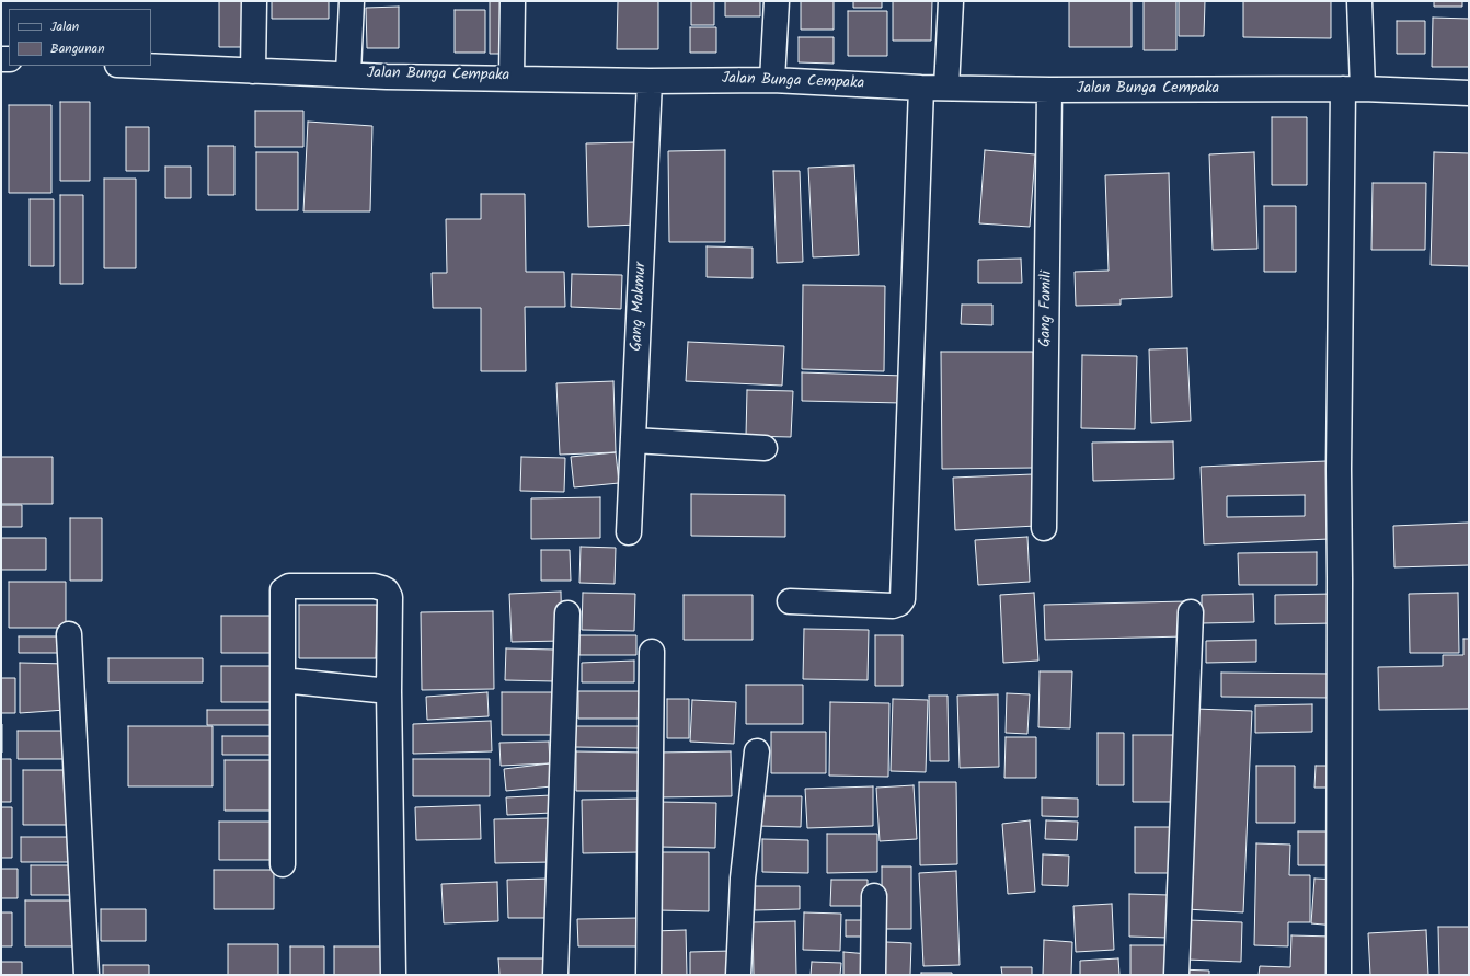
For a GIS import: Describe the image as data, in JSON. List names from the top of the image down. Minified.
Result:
{"streets":{"street":["Jalan Bunga Cempaka","Gang Makmur","Gang Famili"]},"crossings":[["Jalan Bunga Cempaka","Gang Makmur"],["Jalan Bunga Cempaka","Gang Famili"]],"legend":["Jalan","Bangunan"]}
